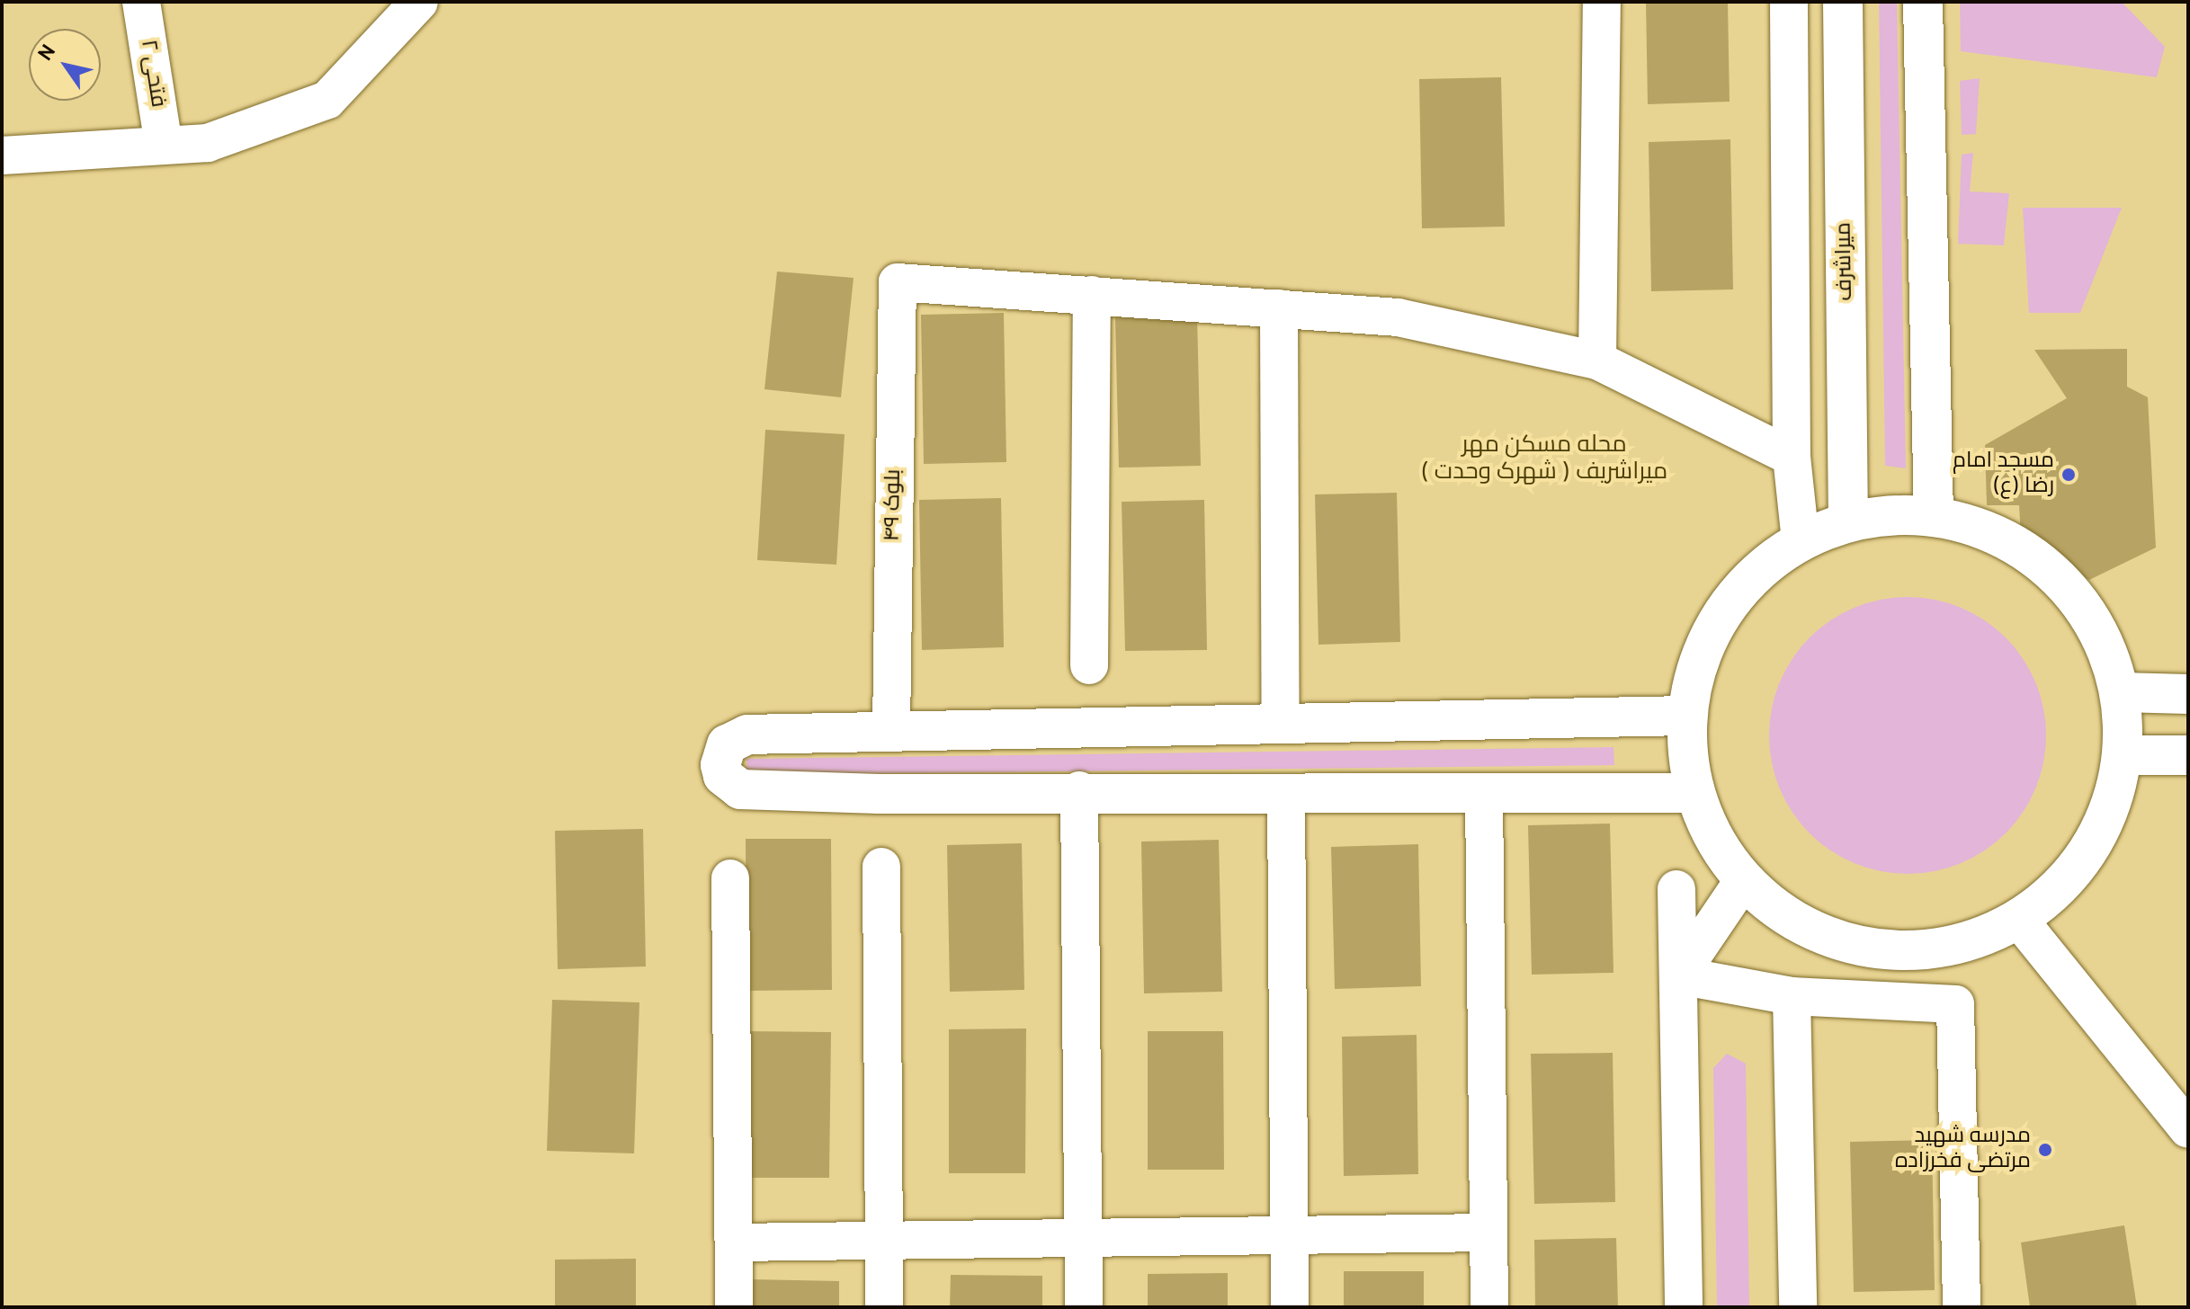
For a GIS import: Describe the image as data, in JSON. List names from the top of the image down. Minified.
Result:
{"streets":{"street":["فتحی ۲","میراشرف","بلوک ۴۹"]},"districts":["محله مسکن مهر میراشریف ( شهرک وحدت )"],"places":["مسجد امام رضا (ع)","مدرسه شهید مرتضی فخرزاده"],"north":"top left"}
